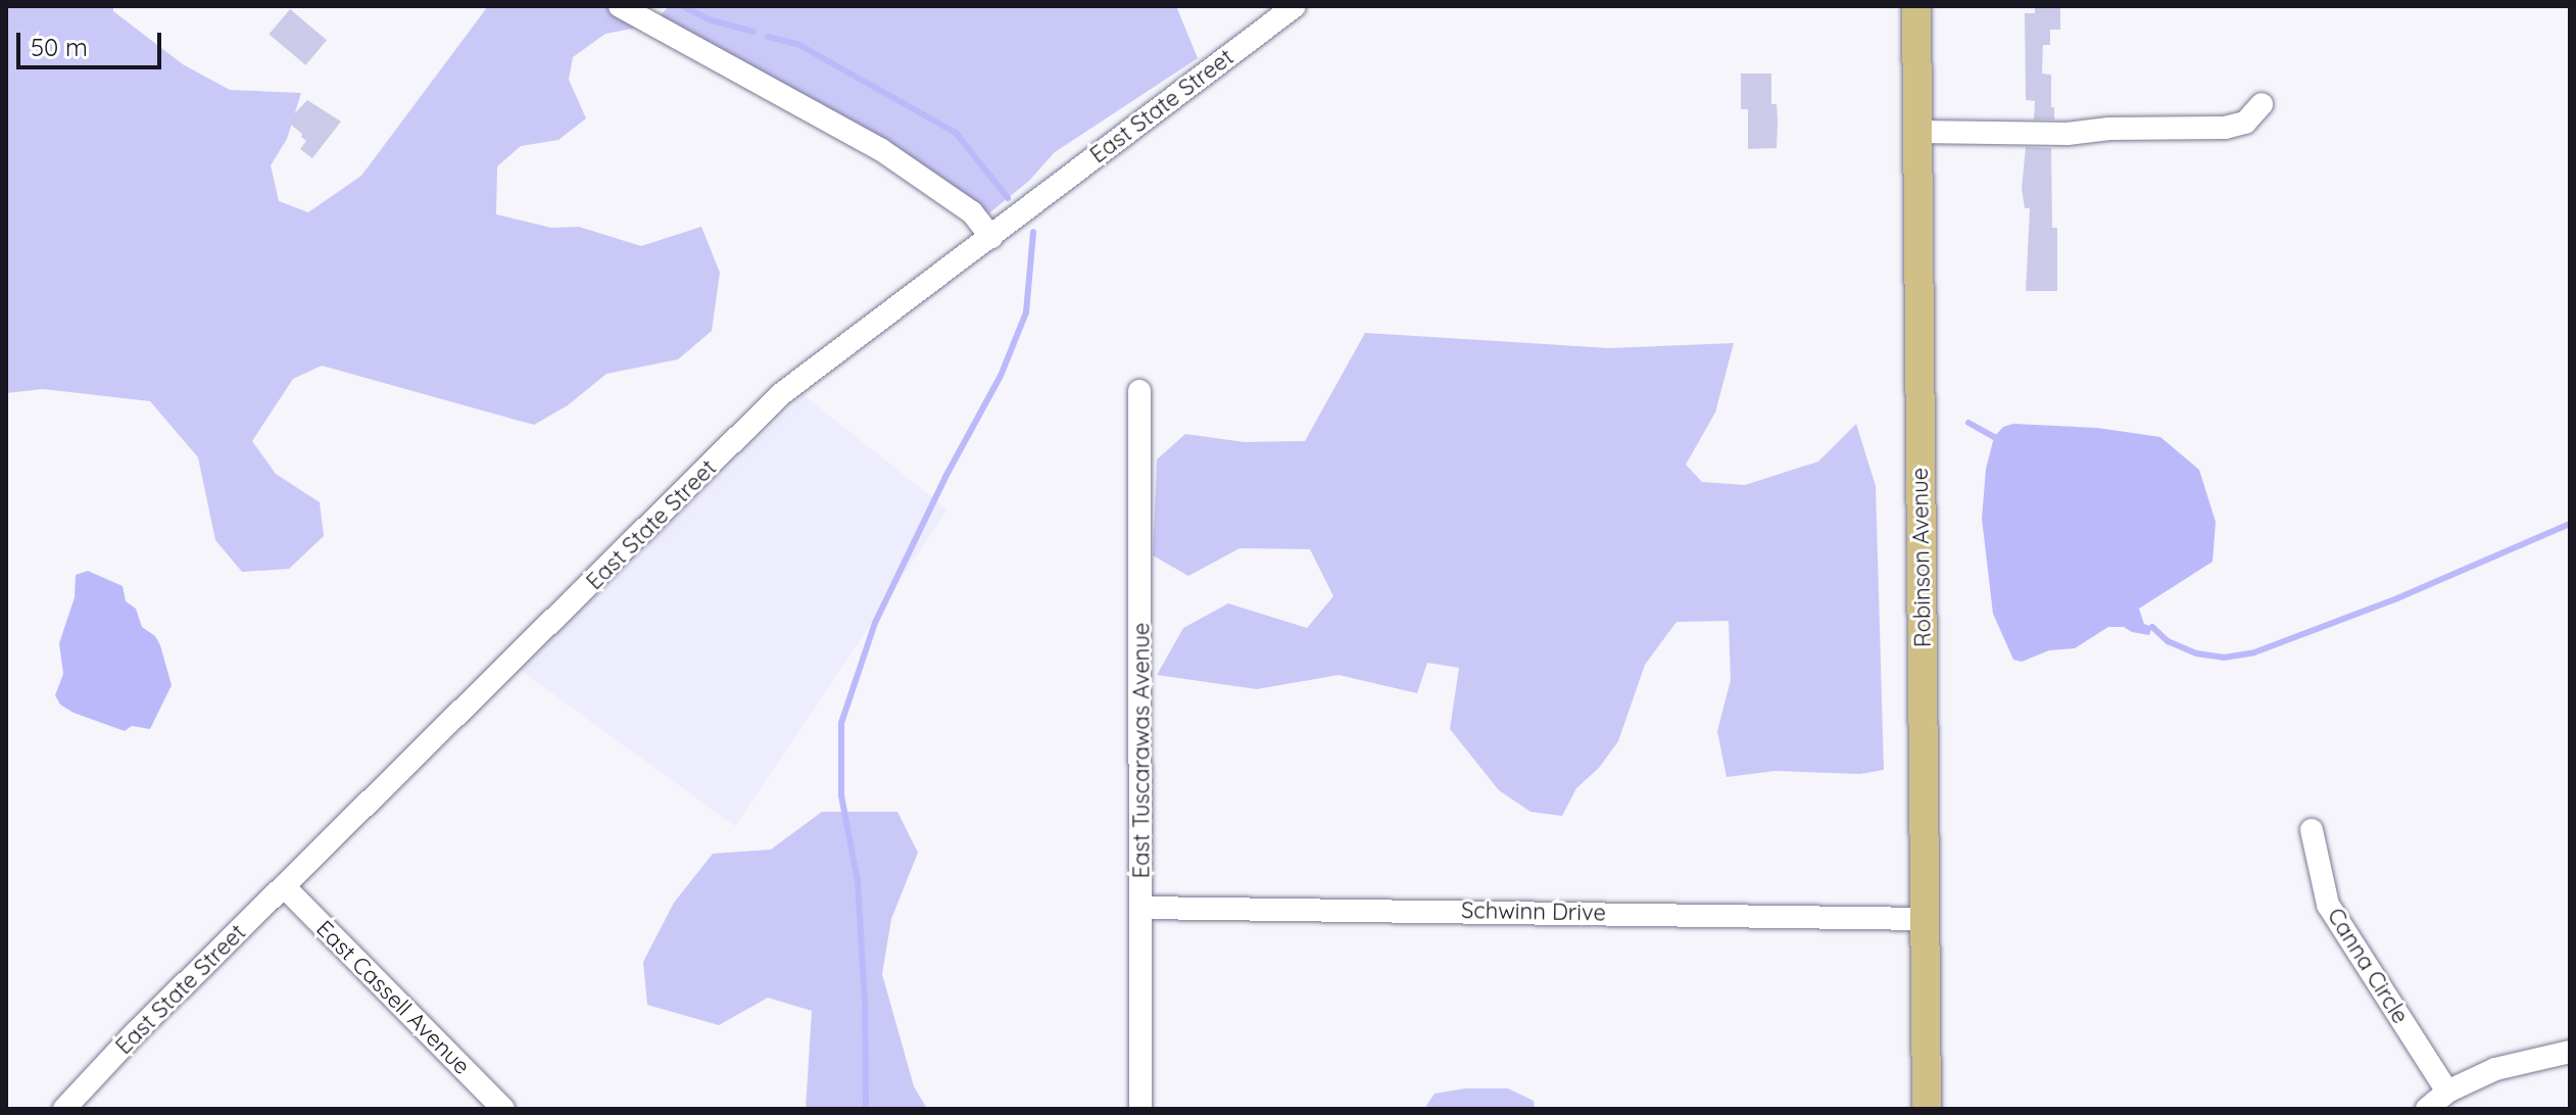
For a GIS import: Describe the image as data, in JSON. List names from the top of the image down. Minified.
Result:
{"streets":{"main road":["Robinson Avenue"],"street":["East State Street","East Tuscarawas Avenue","Schwinn Drive","Canna Circle","East Cassell Avenue"]},"crossings":[["East State Street","East Cassell Avenue"],["Robinson Avenue","Schwinn Drive"],["East Tuscarawas Avenue","Schwinn Drive"]],"scale_bar":"50 m"}
